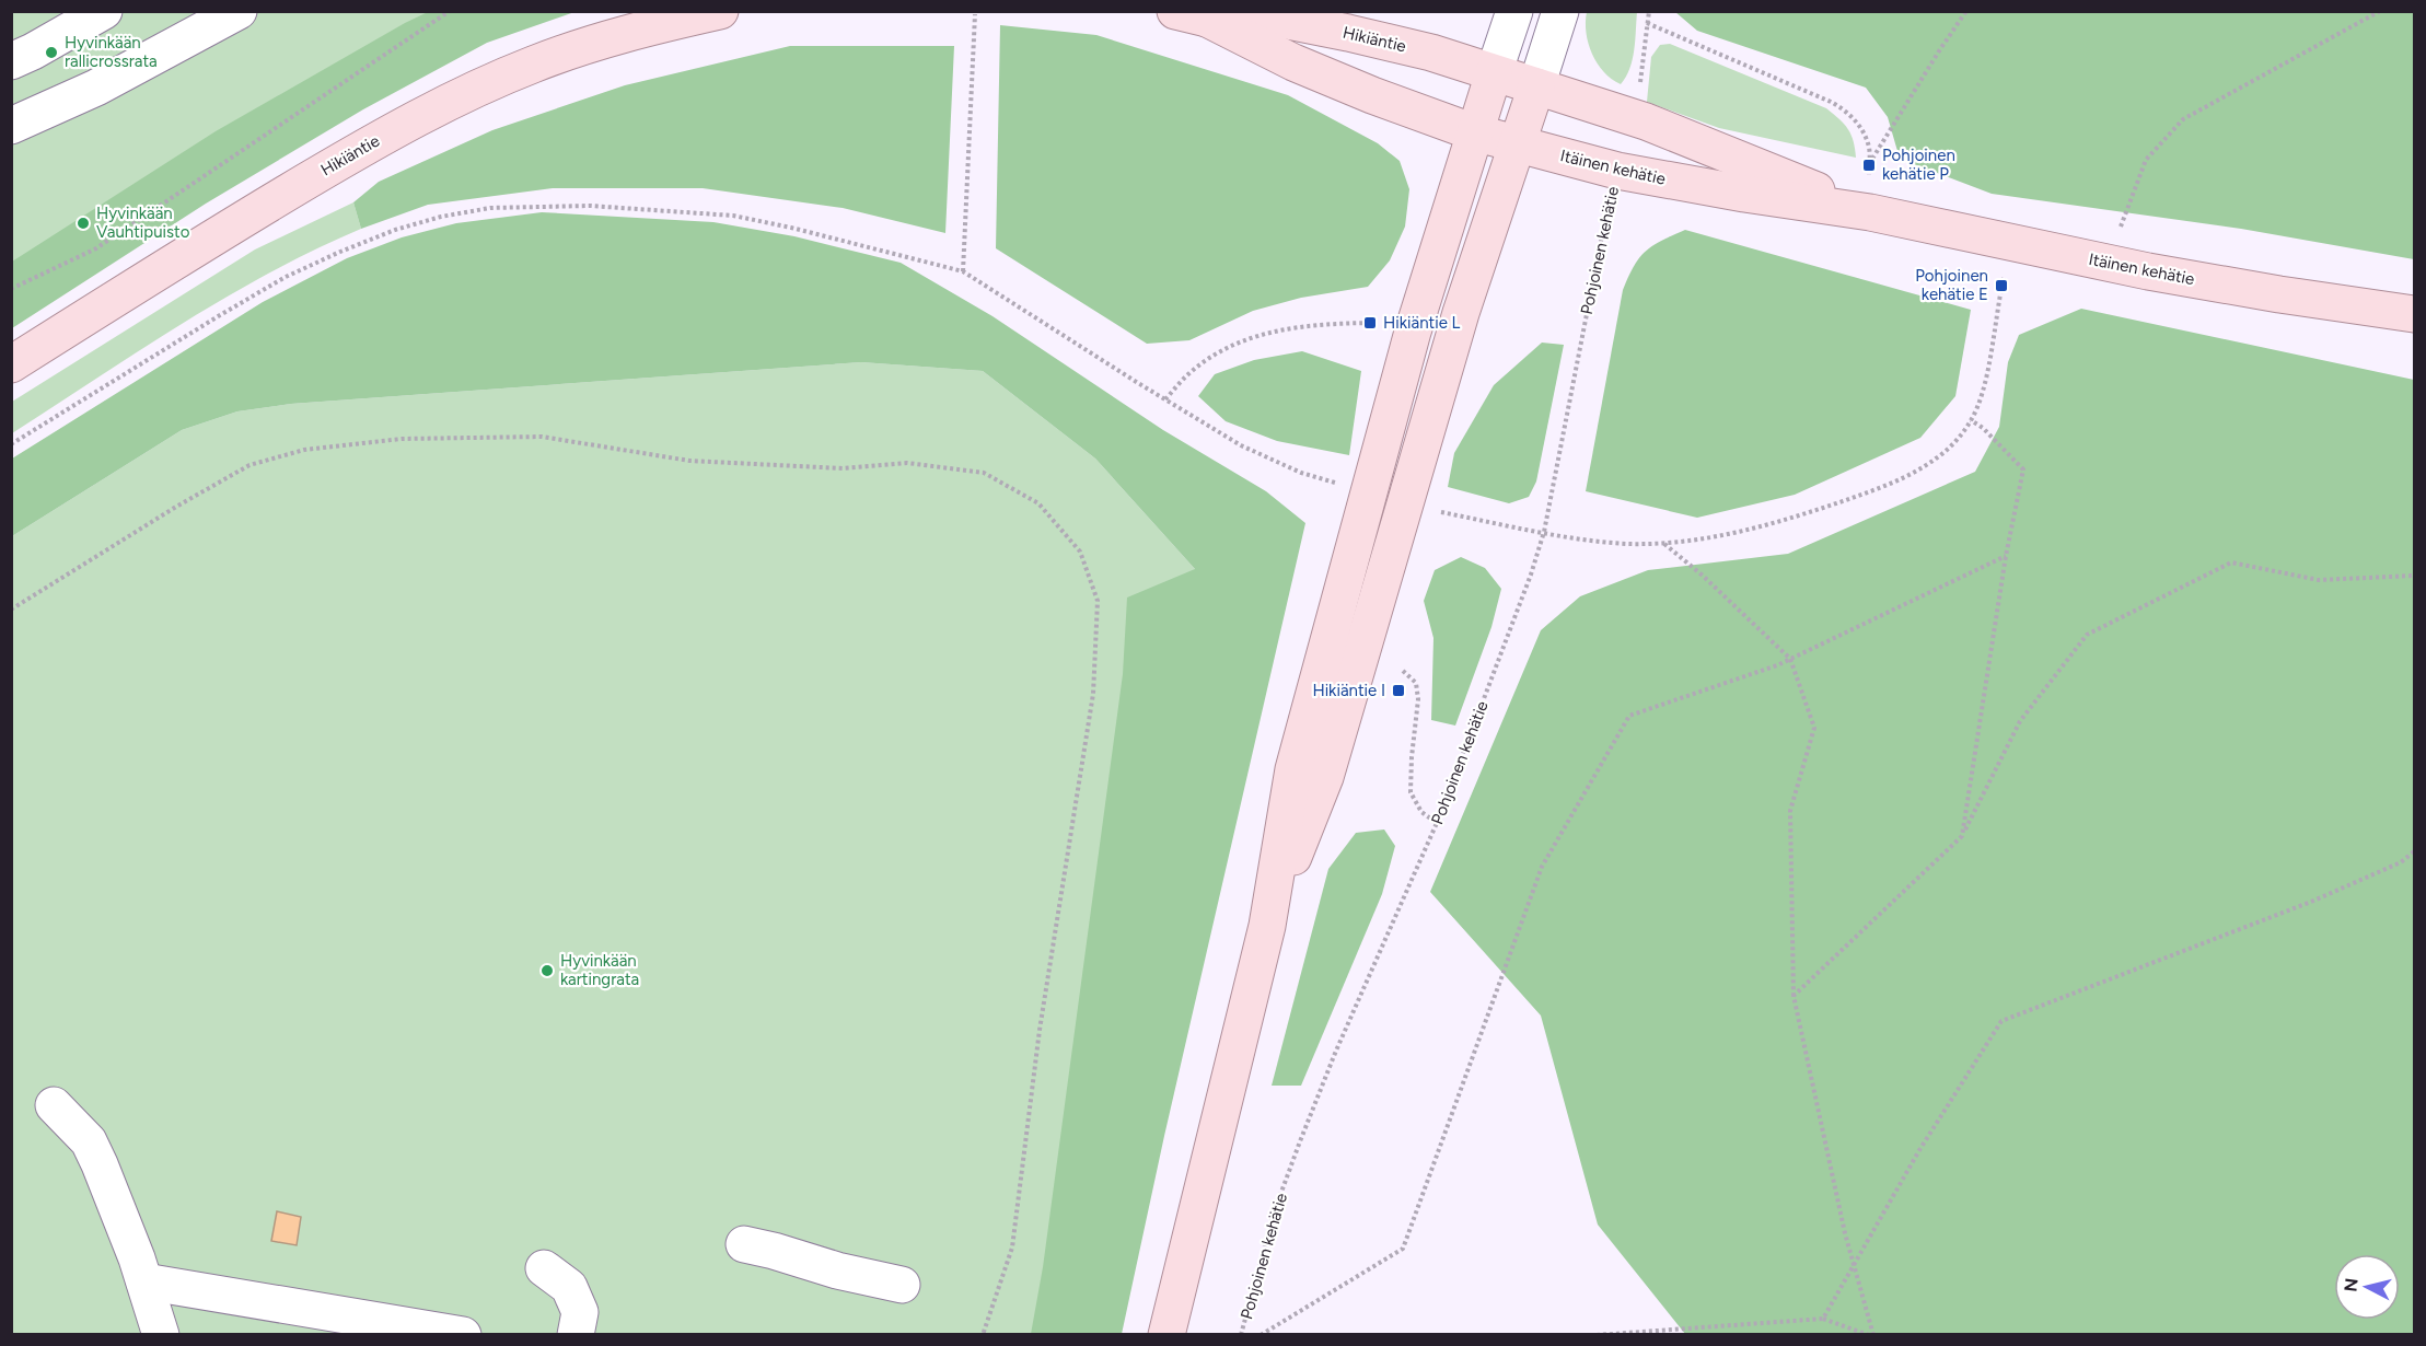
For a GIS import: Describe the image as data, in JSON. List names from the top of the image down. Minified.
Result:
{"streets":{"main road":["Hikiäntie","Itäinen kehätie"],"path":["Pohjoinen kehätie"]},"crossings":[["Hikiäntie","Itäinen kehätie"],["Itäinen kehätie","Pohjoinen kehätie"]],"places":{"other":["Hyvinkään rallicrossrata","Hyvinkään Vauhtipuisto","Hyvinkään kartingrata"],"transit":["Pohjoinen kehätie P","Pohjoinen kehätie E","Hikiäntie L","Hikiäntie I"]},"north":"left"}
